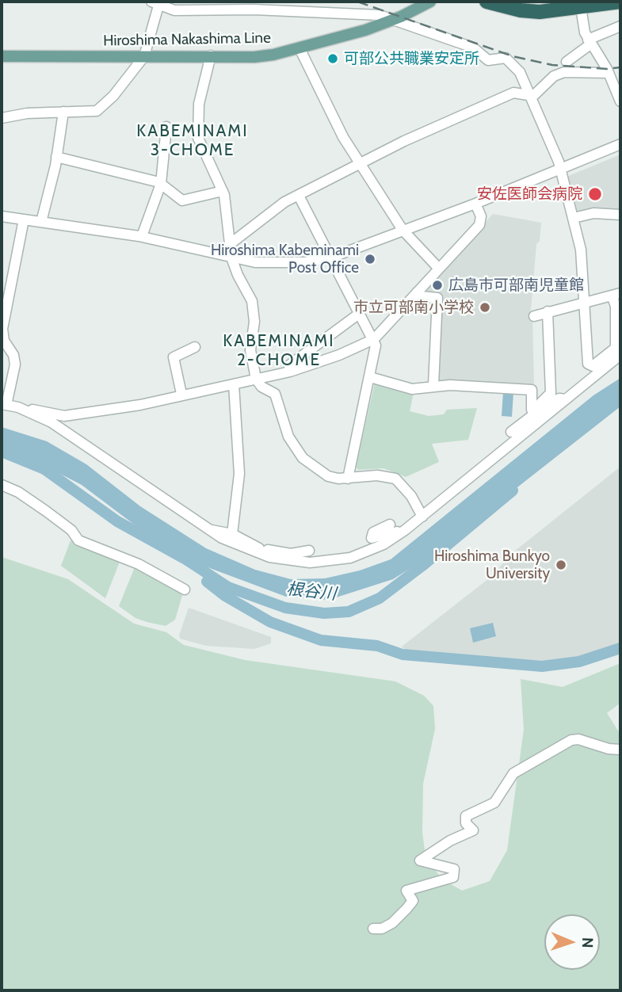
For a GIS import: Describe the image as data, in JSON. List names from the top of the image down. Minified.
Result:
{"streets":{"main road":["Hiroshima Nakashima Line"]},"districts":["KABEMINAMI 3-CHOME","KABEMINAMI 2-CHOME"],"water":["根谷川"],"places":["可部公共職業安定所","安佐医師会病院","Hiroshima Kabeminami Post Office","広島市可部南児童館","市立可部南小学校","Hiroshima Bunkyo University"],"north":"right"}
